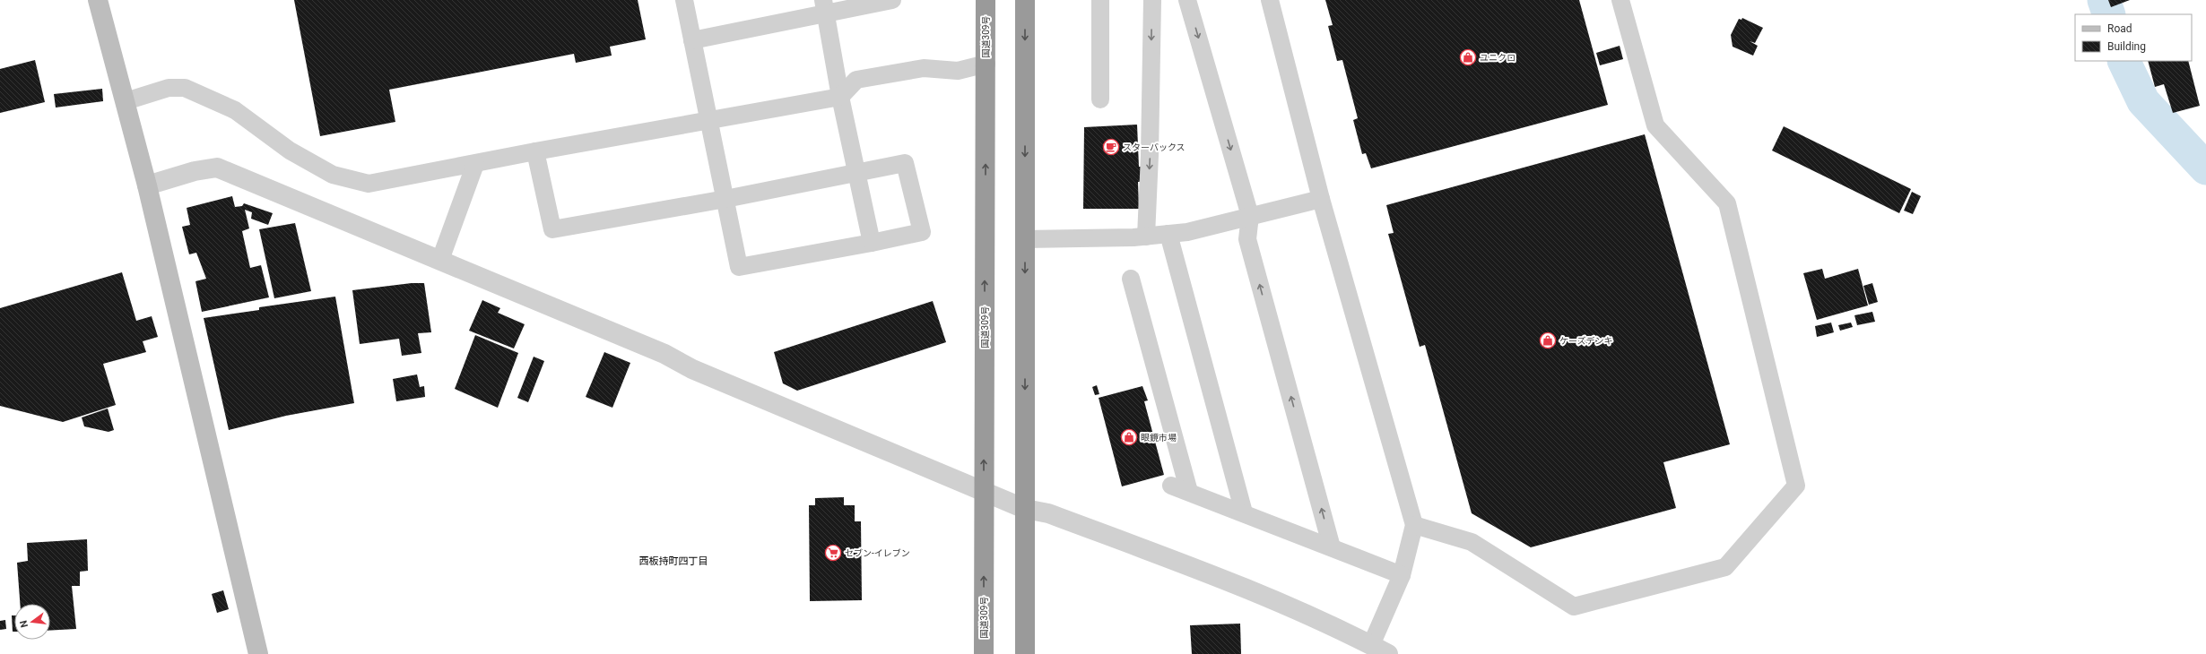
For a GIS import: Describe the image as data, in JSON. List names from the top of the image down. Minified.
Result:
{"streets":{"highway":["国道309号"]},"districts":["西板持町四丁目"],"places":{"shop":["ユニクロ","ケーズデンキ","眼鏡市場"],"cafe":["スターバックス"],"supermarket":["セブン-イレブン"]},"legend":["Road","Building"],"north":"left"}
